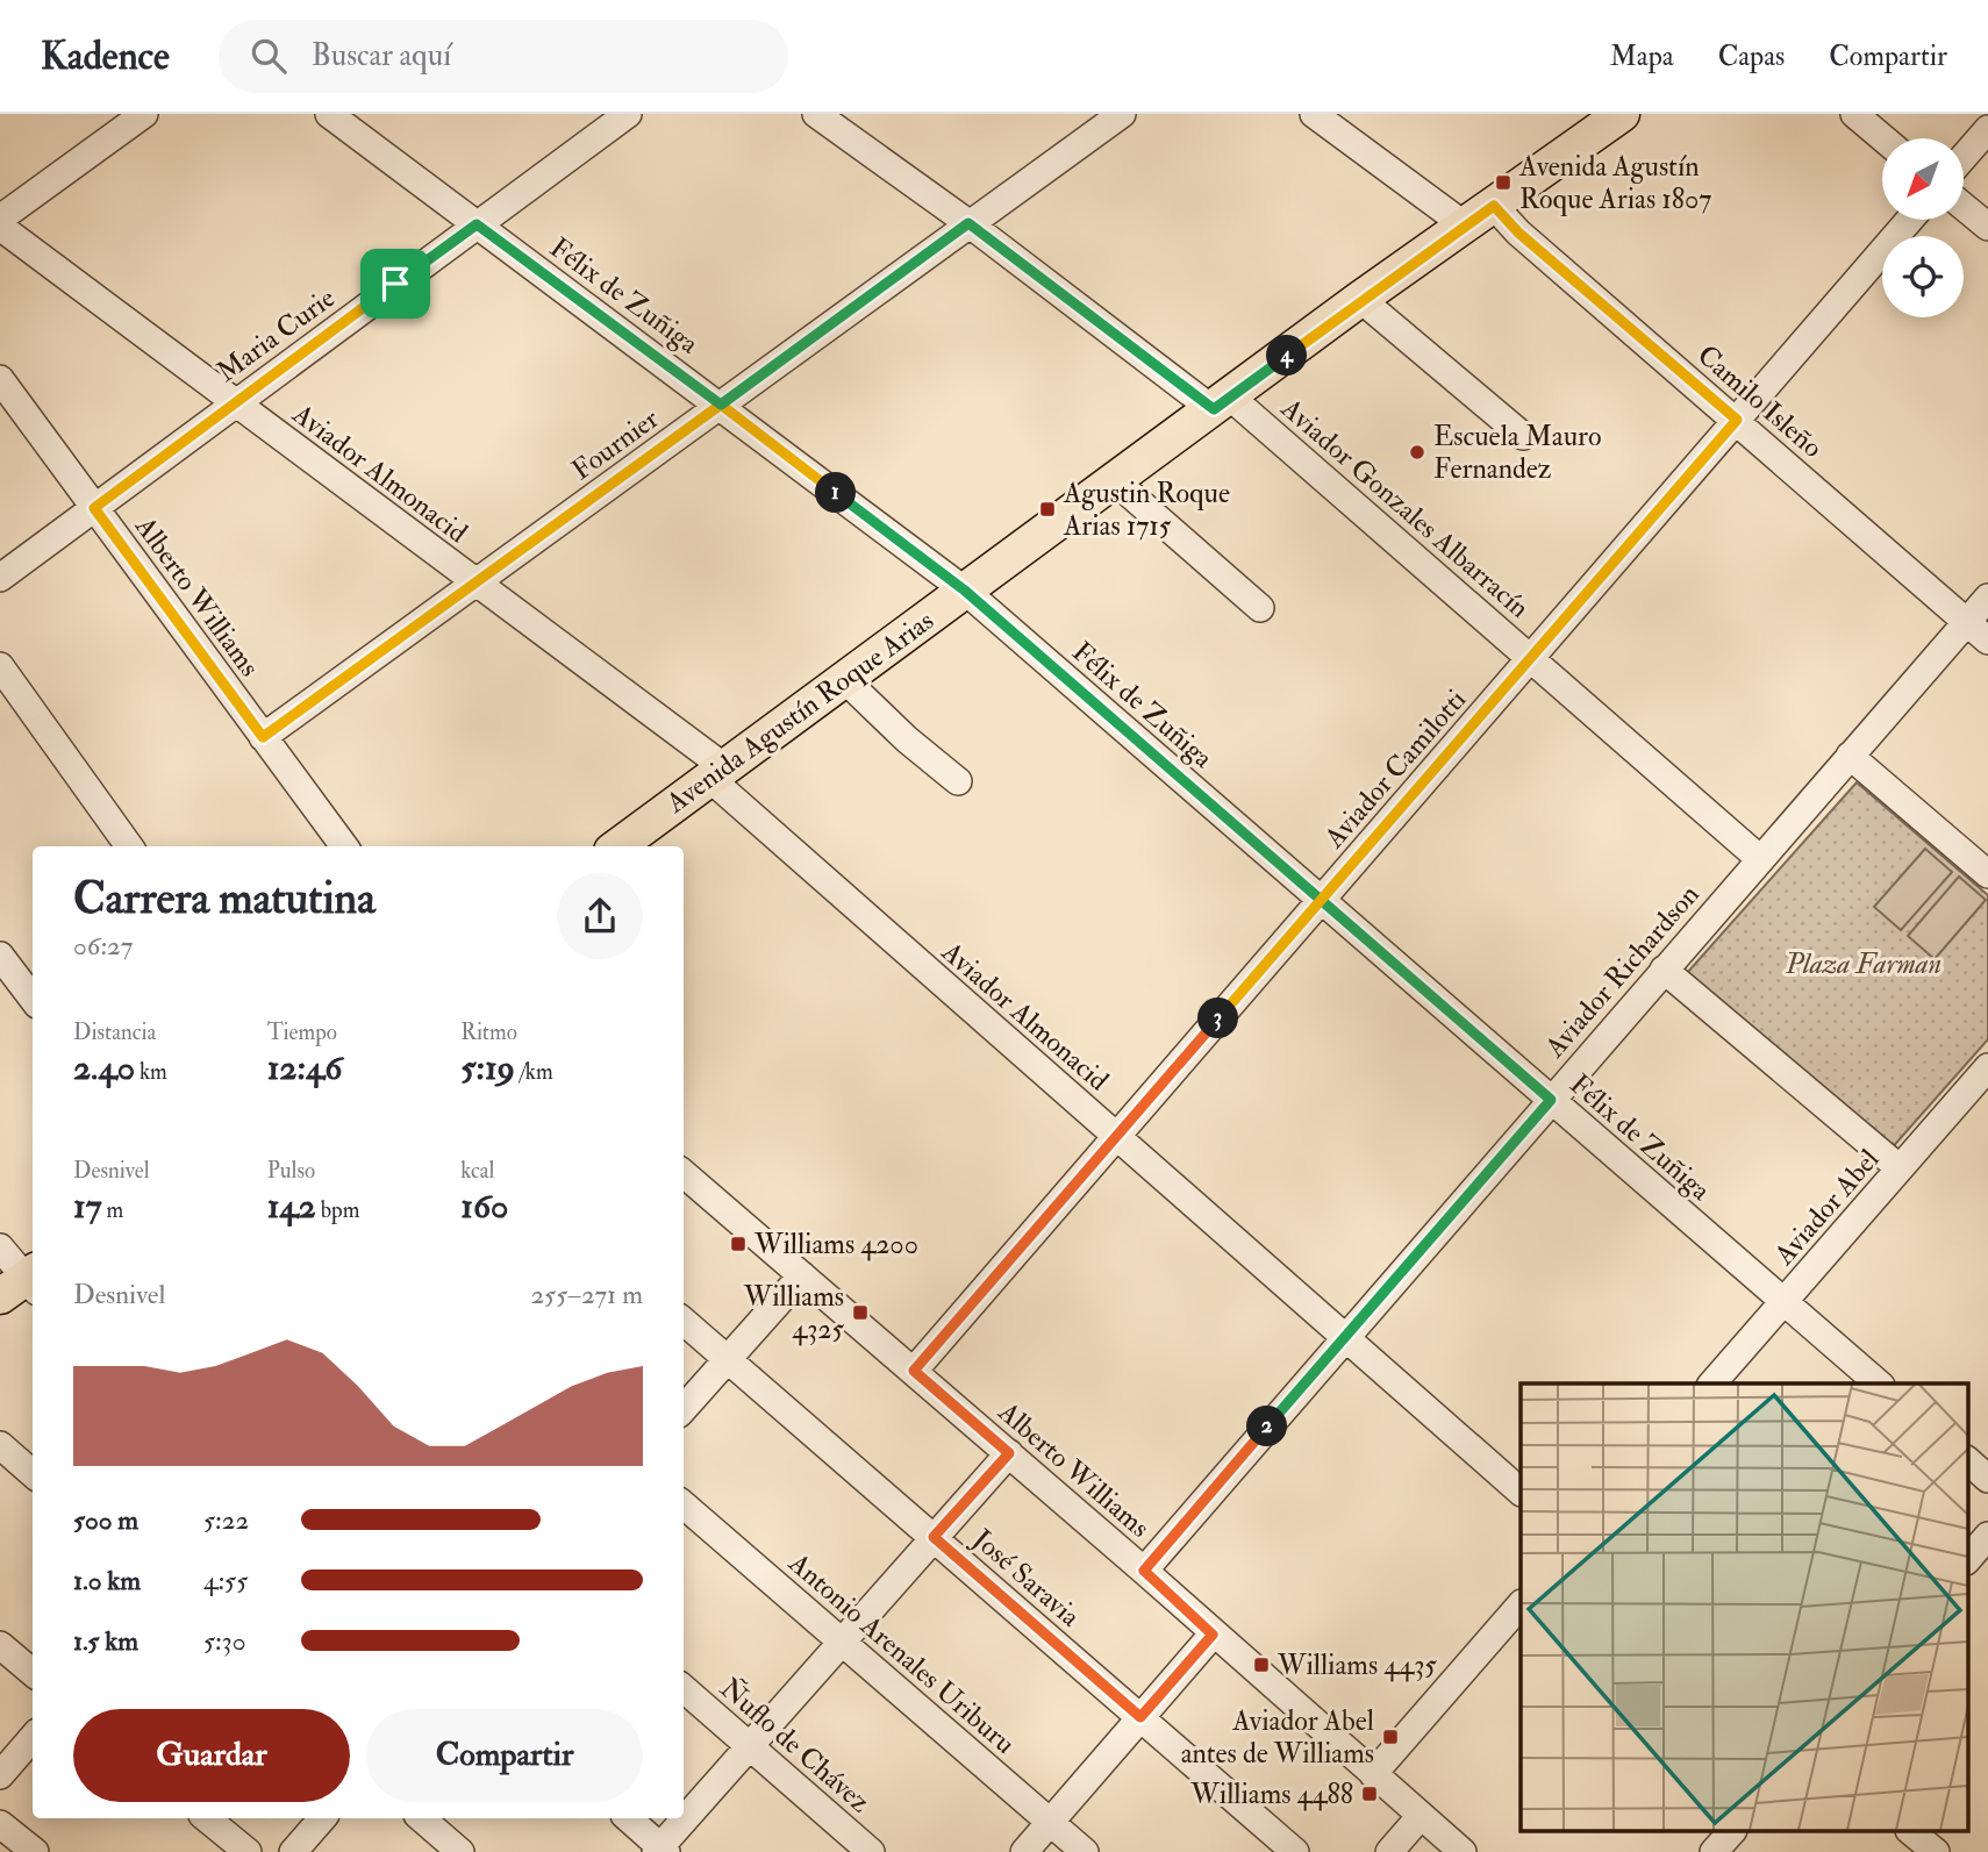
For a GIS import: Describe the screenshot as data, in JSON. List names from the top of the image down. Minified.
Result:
{"streets":{"main road":["Avenida Agustín Roque Arias"],"street":["Félix de Zuñiga","Maria Curie","Camilo Isleño","Fournier","Aviador Almonacid","Aviador Gonzales Albarracín","Alberto Williams","Aviador Camilotti","Aviador Richardson","Aviador Abel","José Saravia","Antonio Arenales Uriburu","Ñuflo de Chávez"]},"crossings":[["Félix de Zuñiga","Maria Curie"],["Félix de Zuñiga","Fournier"],["Félix de Zuñiga","Avenida Agustín Roque Arias"],["Félix de Zuñiga","Aviador Camilotti"],["Félix de Zuñiga","Aviador Richardson"],["Félix de Zuñiga","Aviador Abel"],["Maria Curie","Aviador Almonacid"],["Maria Curie","Alberto Williams"],["Camilo Isleño","Avenida Agustín Roque Arias"],["Camilo Isleño","Aviador Camilotti"],["Camilo Isleño","Aviador Richardson"],["Fournier","Aviador Almonacid"],["Fournier","Aviador Gonzales Albarracín"],["Fournier","Alberto Williams"],["Aviador Almonacid","Avenida Agustín Roque Arias"],["Aviador Almonacid","Aviador Camilotti"],["Aviador Almonacid","Aviador Richardson"],["Aviador Gonzales Albarracín","Avenida Agustín Roque Arias"],["Aviador Gonzales Albarracín","Aviador Camilotti"],["Aviador Gonzales Albarracín","Aviador Richardson"],["Alberto Williams","Aviador Camilotti"],["Alberto Williams","Aviador Richardson"]],"parks":["Plaza Farman"],"places":{"transit":["Avenida Agustín Roque Arias 1807","Agustin Roque Arias 1715","Williams 4200","Williams 4325","Williams 4435","Aviador Abel antes de Williams","Williams 4488"],"other":["Escuela Mauro Fernandez"]},"north":"bottom left","page":{"header":"Kadence","search":"Buscar aquí","nav":["Mapa","Capas","Compartir"],"pins":["4","1","3","2"],"heading":["Carrera matutina","06:27"],"stats":[["Distancia","2.40 km"],["Tiempo","12:46"],["Ritmo","5:19 /km"],["Desnivel","17 m"],["Pulso","142 bpm"],["kcal","160"]],"chart":["Desnivel","255–271 m"],"list":[{"name":"500 m","note":"5:22"},{"name":"1.0 km","note":"4:55"},{"name":"1.5 km","note":"5:30"}],"buttons":["Guardar","Compartir"]}}
